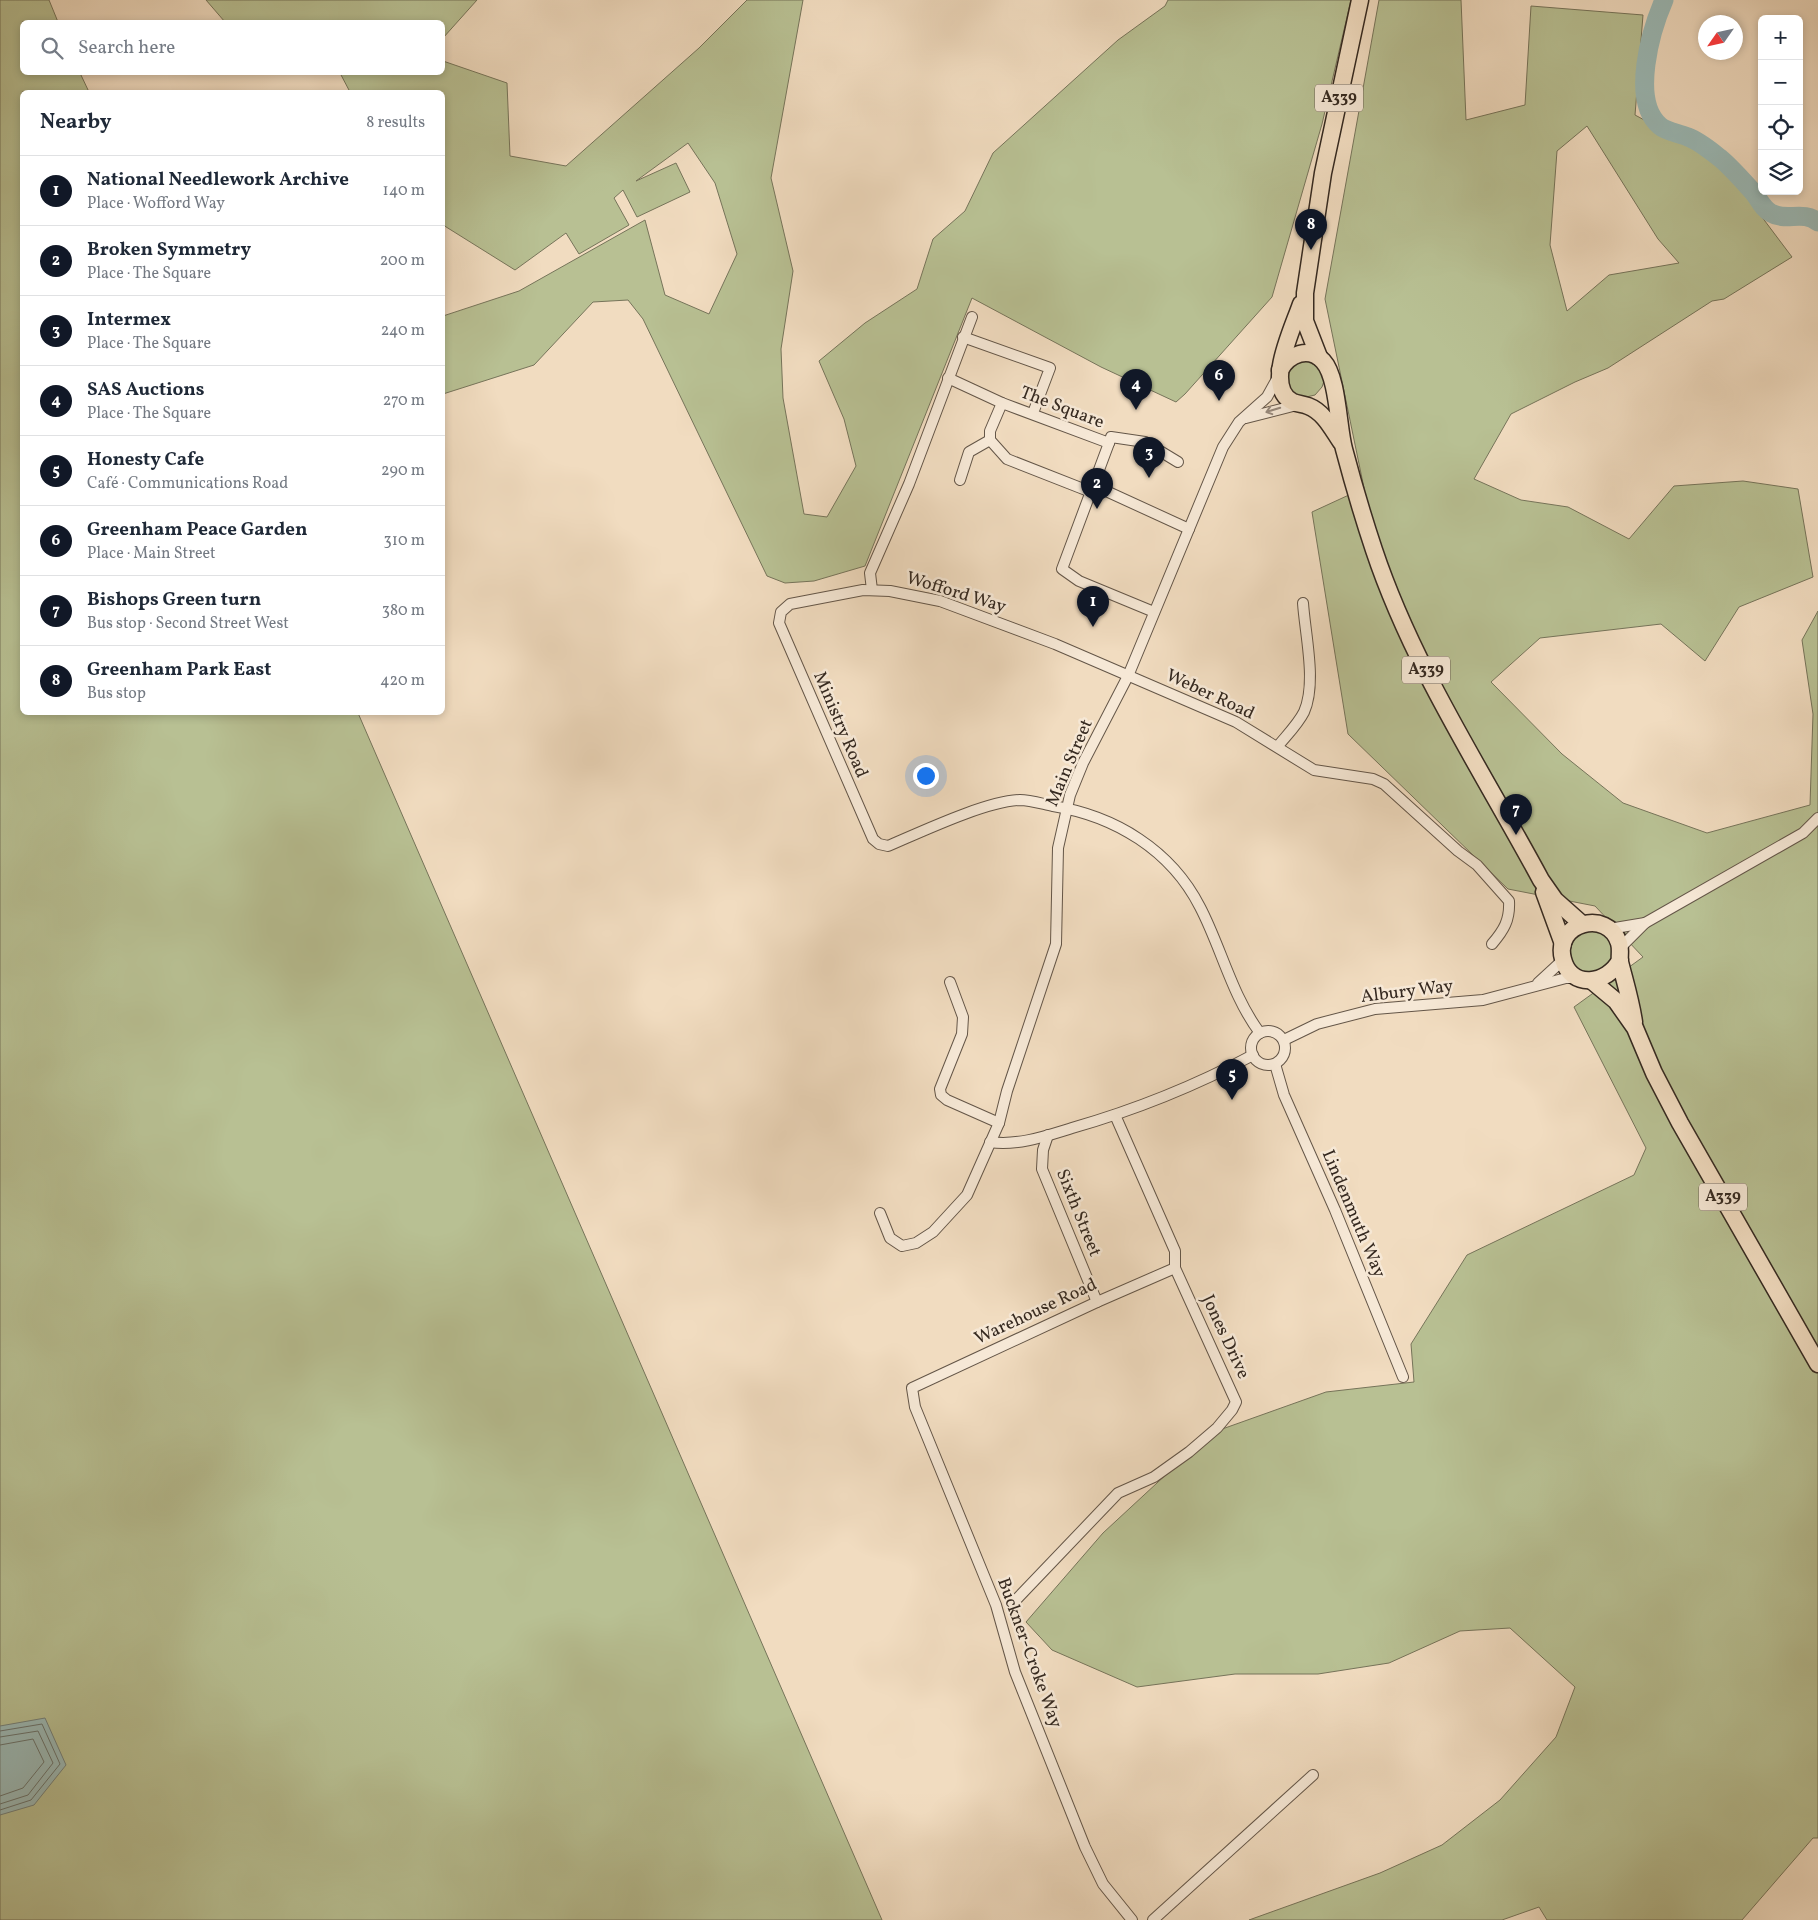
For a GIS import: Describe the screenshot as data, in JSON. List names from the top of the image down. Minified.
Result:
{"streets":{"highway":["A339"],"street":["The Square","Wofford Way","Weber Road","Ministry Road","Main Street","Albury Way","Sixth Street","Lindenmuth Way","Warehouse Road","Jones Drive","Buckner-Croke Way"]},"crossings":[["A339","Main Street"],["A339","Albury Way"],["The Square","Main Street"],["Wofford Way","Weber Road"],["Wofford Way","Ministry Road"],["Wofford Way","Main Street"],["Weber Road","Main Street"],["Ministry Road","Main Street"],["Albury Way","Lindenmuth Way"],["Sixth Street","Warehouse Road"],["Warehouse Road","Jones Drive"],["Warehouse Road","Buckner-Croke Way"]],"north":"bottom left","page":{"map_buttons":["+","−"],"search":"Search here","heading":["Nearby","8 results"],"list":[{"mark":"1","name":"National Needlework Archive","note":"Place · Wofford Way","value":"140 m"},{"mark":"2","name":"Broken Symmetry","note":"Place · The Square","value":"200 m"},{"mark":"3","name":"Intermex","note":"Place · The Square","value":"240 m"},{"mark":"4","name":"SAS Auctions","note":"Place · The Square","value":"270 m"},{"mark":"5","name":"Honesty Cafe","note":"Café · Communications Road","value":"290 m"},{"mark":"6","name":"Greenham Peace Garden","note":"Place · Main Street","value":"310 m"},{"mark":"7","name":"Bishops Green turn","note":"Bus stop · Second Street West","value":"380 m"},{"mark":"8","name":"Greenham Park East","note":"Bus stop","value":"420 m"}],"pins":["8","6","4","3","2","1","7","5"]}}
